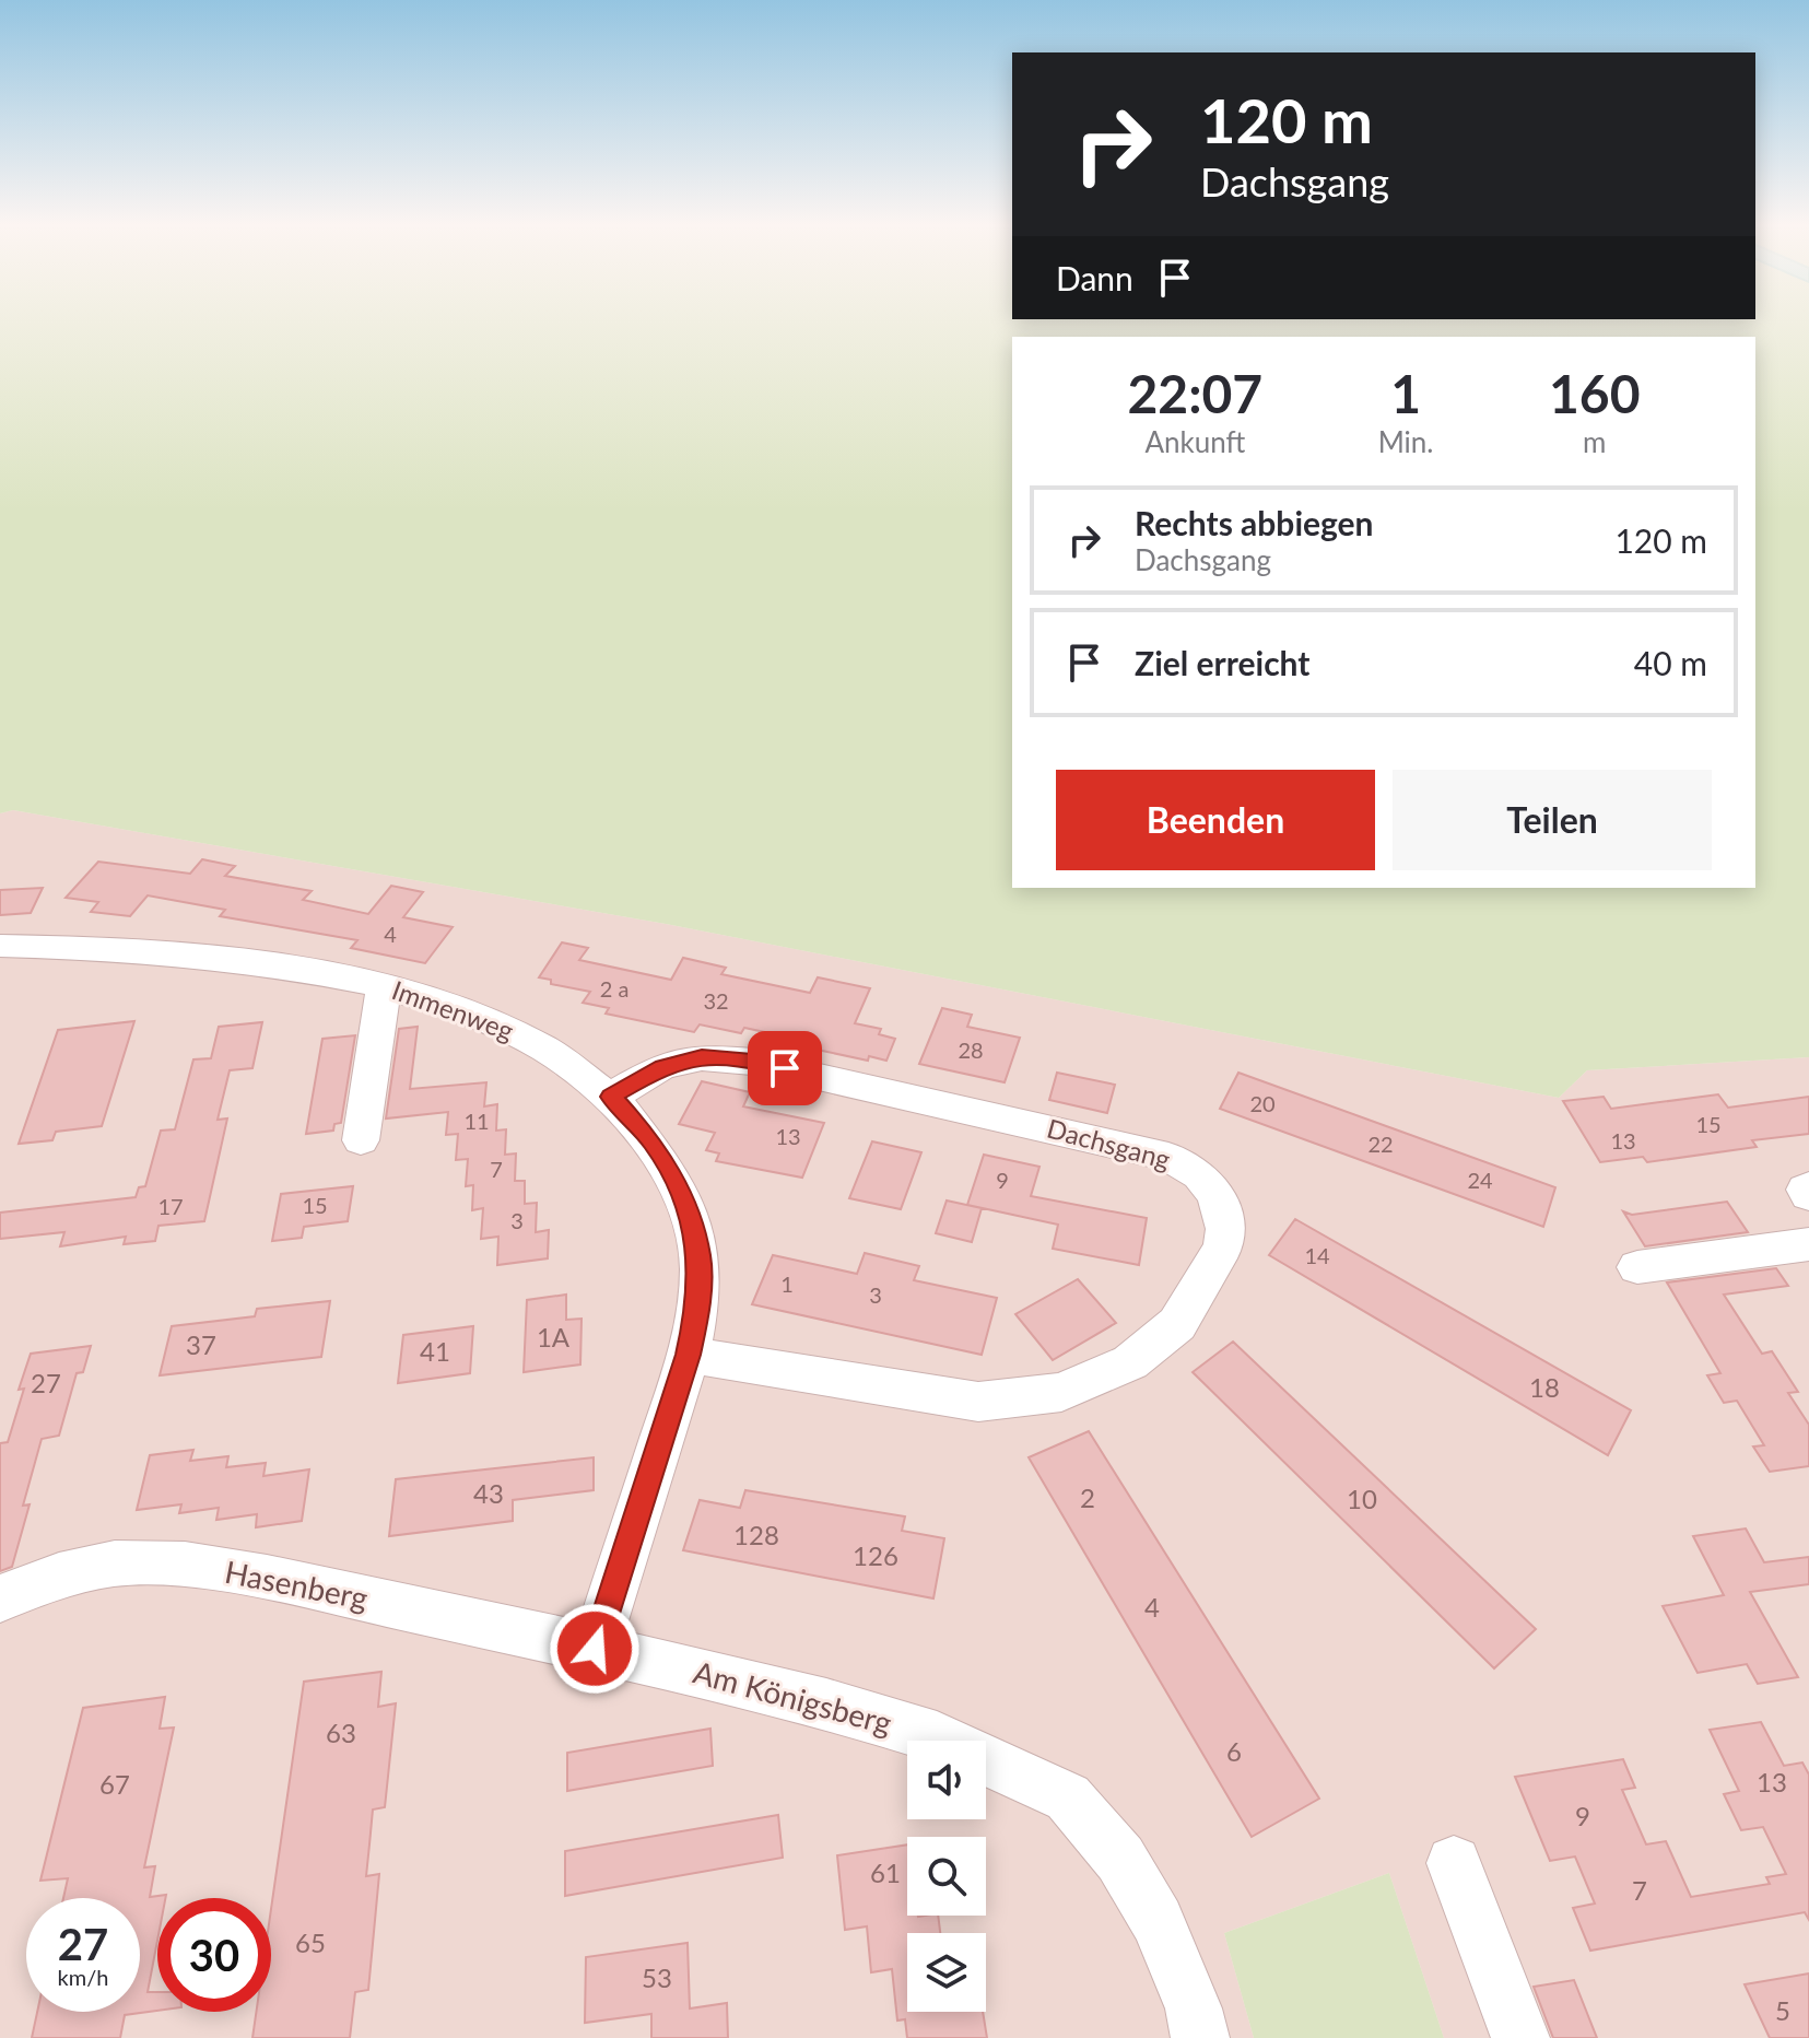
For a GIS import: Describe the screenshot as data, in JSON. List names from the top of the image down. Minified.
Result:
{"streets":{"street":["Immenweg","Dachsgang","Hasenberg","Am Königsberg"]},"crossings":[["Immenweg","Dachsgang"],["Immenweg","Hasenberg"],["Immenweg","Am Königsberg"],["Hasenberg","Am Königsberg"]],"house_numbers":["4","2 a","32","28","20","11","15","13","13","22","7","9","24","15","17","3","14","1","3","1A","37","41","27","18","43","2","10","128","126","4","63","6","13","67","9","61","7","65","53","5"],"page":{"turn":["120 m","Dachsgang"],"then":"Dann","eta":["22:07","Ankunft","1","Min.","160","m"],"list":[{"name":"Rechts abbiegen","note":"Dachsgang","value":"120 m"},{"name":"Ziel erreicht","value":"40 m"}],"buttons":["Beenden","Teilen"],"speed":"27 km/h","limit":"30"}}
